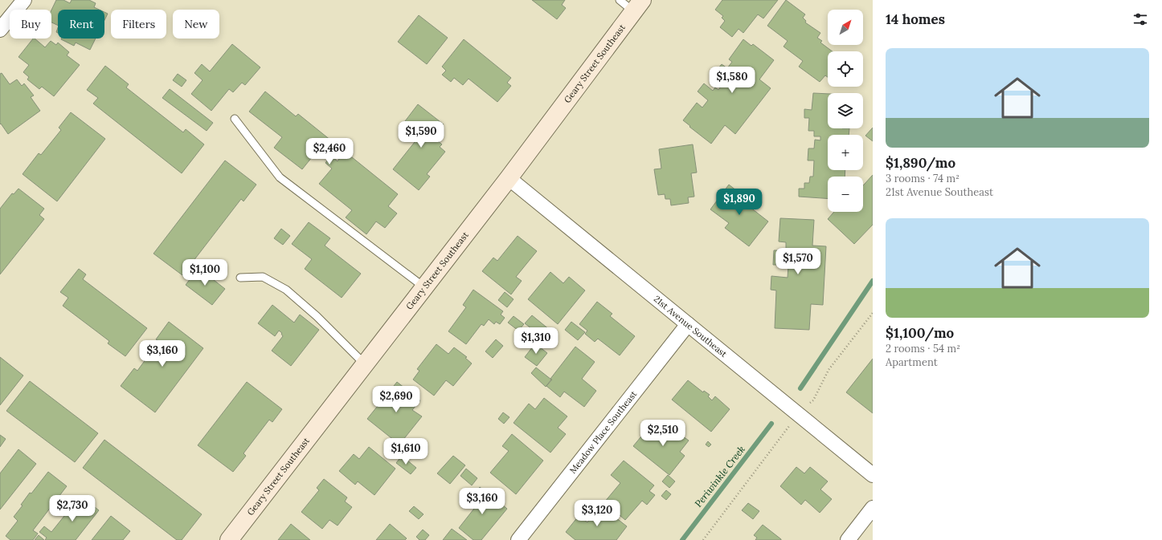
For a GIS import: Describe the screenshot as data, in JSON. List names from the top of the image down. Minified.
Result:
{"streets":{"main road":["Geary Street Southeast"],"street":["21st Avenue Southeast","Meadow Place Southeast"]},"crossings":[["Geary Street Southeast","21st Avenue Southeast"],["21st Avenue Southeast","Meadow Place Southeast"]],"water":["Periwinkle Creek"],"north":"top right","page":{"heading":"14 homes","map_buttons":["+","−"],"chip":["Buy","Rent","Filters","New"],"list":[{"name":"$1,890/mo","note":"3 rooms · 74 m² · 21st Avenue Southeast"},{"name":"$1,100/mo","note":"2 rooms · 54 m² · Apartment"}],"price":["$1,580","$1,590","$2,460","$1,890","$1,570","$1,100","$1,310","$3,160","$2,690","$2,510","$1,610","$3,160","$2,730","$3,120"]}}
